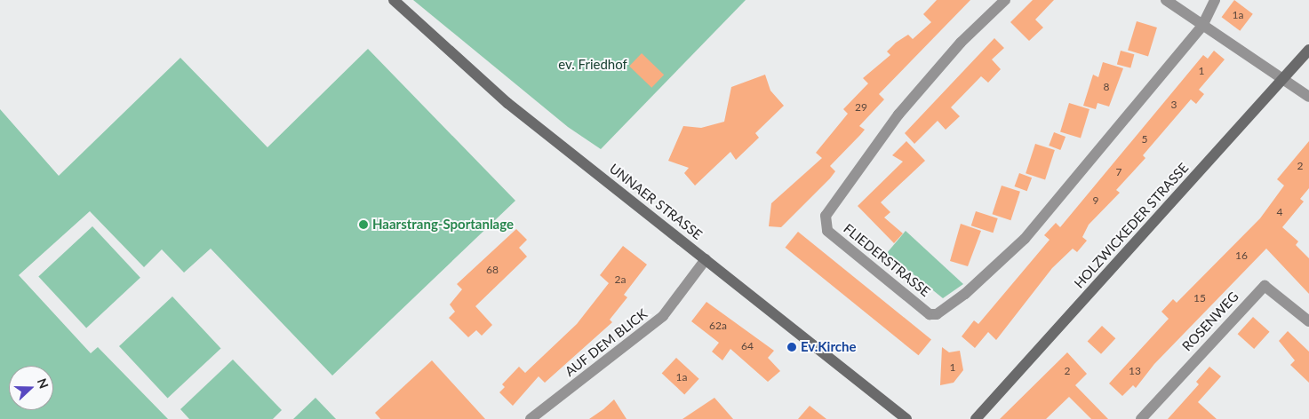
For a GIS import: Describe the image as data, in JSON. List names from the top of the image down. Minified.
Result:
{"streets":{"main road":["UNNAER STRASSE","HOLZWICKEDER STRASSE"],"street":["FLIEDERSTRASSE","ROSENWEG","AUF DEM BLICK"]},"crossings":[["UNNAER STRASSE","AUF DEM BLICK"]],"parks":["ev. Friedhof"],"places":["Haarstrang-Sportanlage","Ev.Kirche"],"house_numbers":["1a","1","8","3","29","5","2","7","9","4","16","68","2a","15","62a","64","1","2","13","1a"],"north":"right"}
